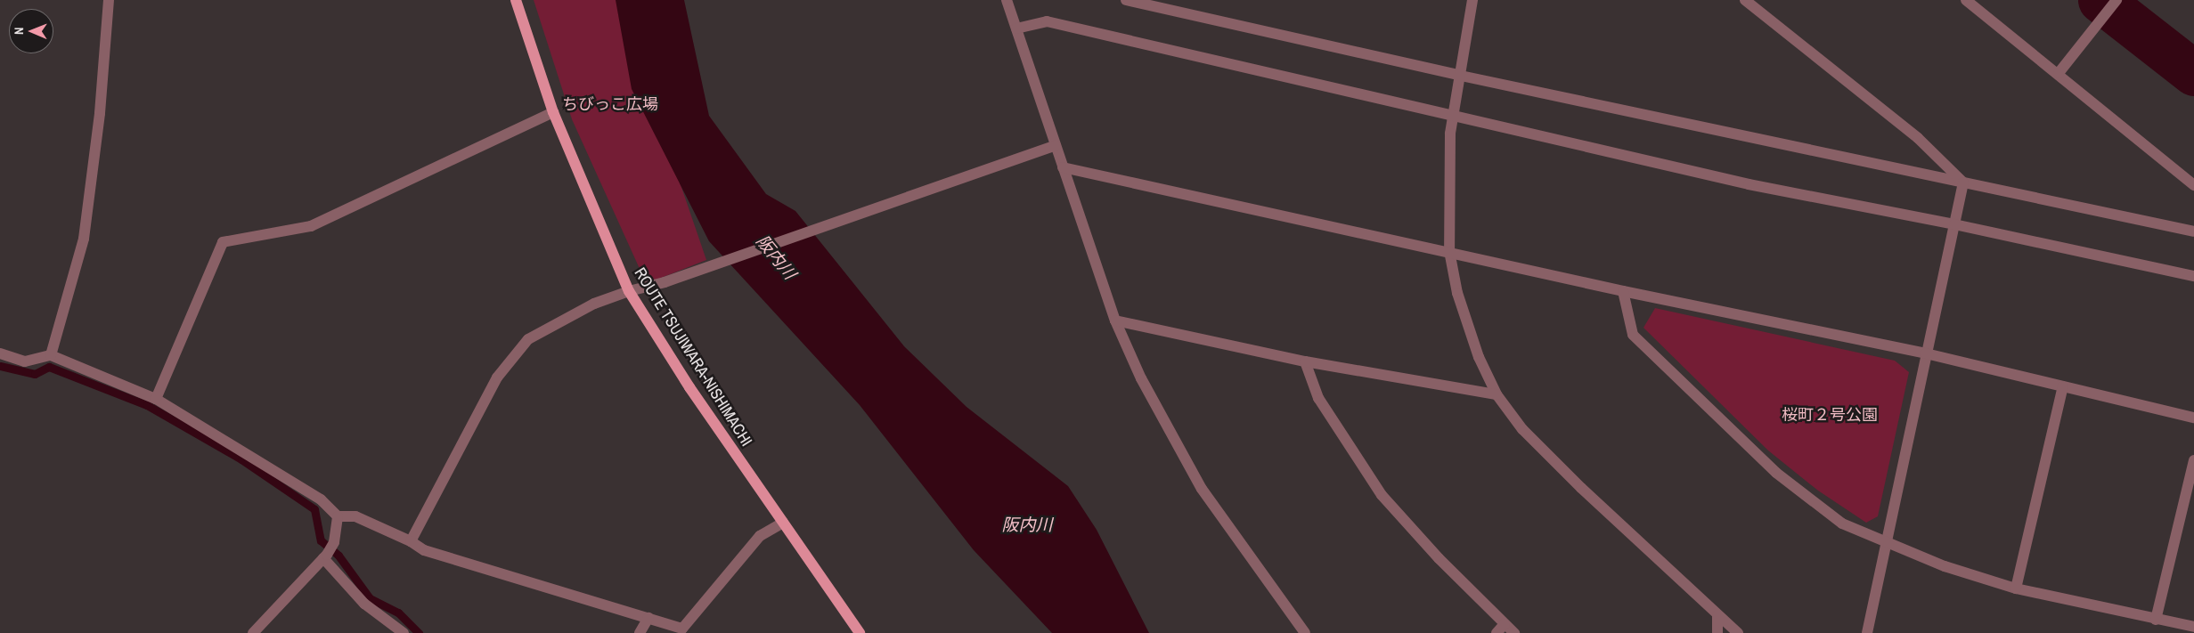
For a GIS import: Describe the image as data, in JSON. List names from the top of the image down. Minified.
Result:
{"streets":{"main road":["ROUTE TSUJIWARA-NISHIMACHI"]},"water":["阪内川"],"parks":["ちびっこ広場","桜町２号公園"],"north":"left"}
